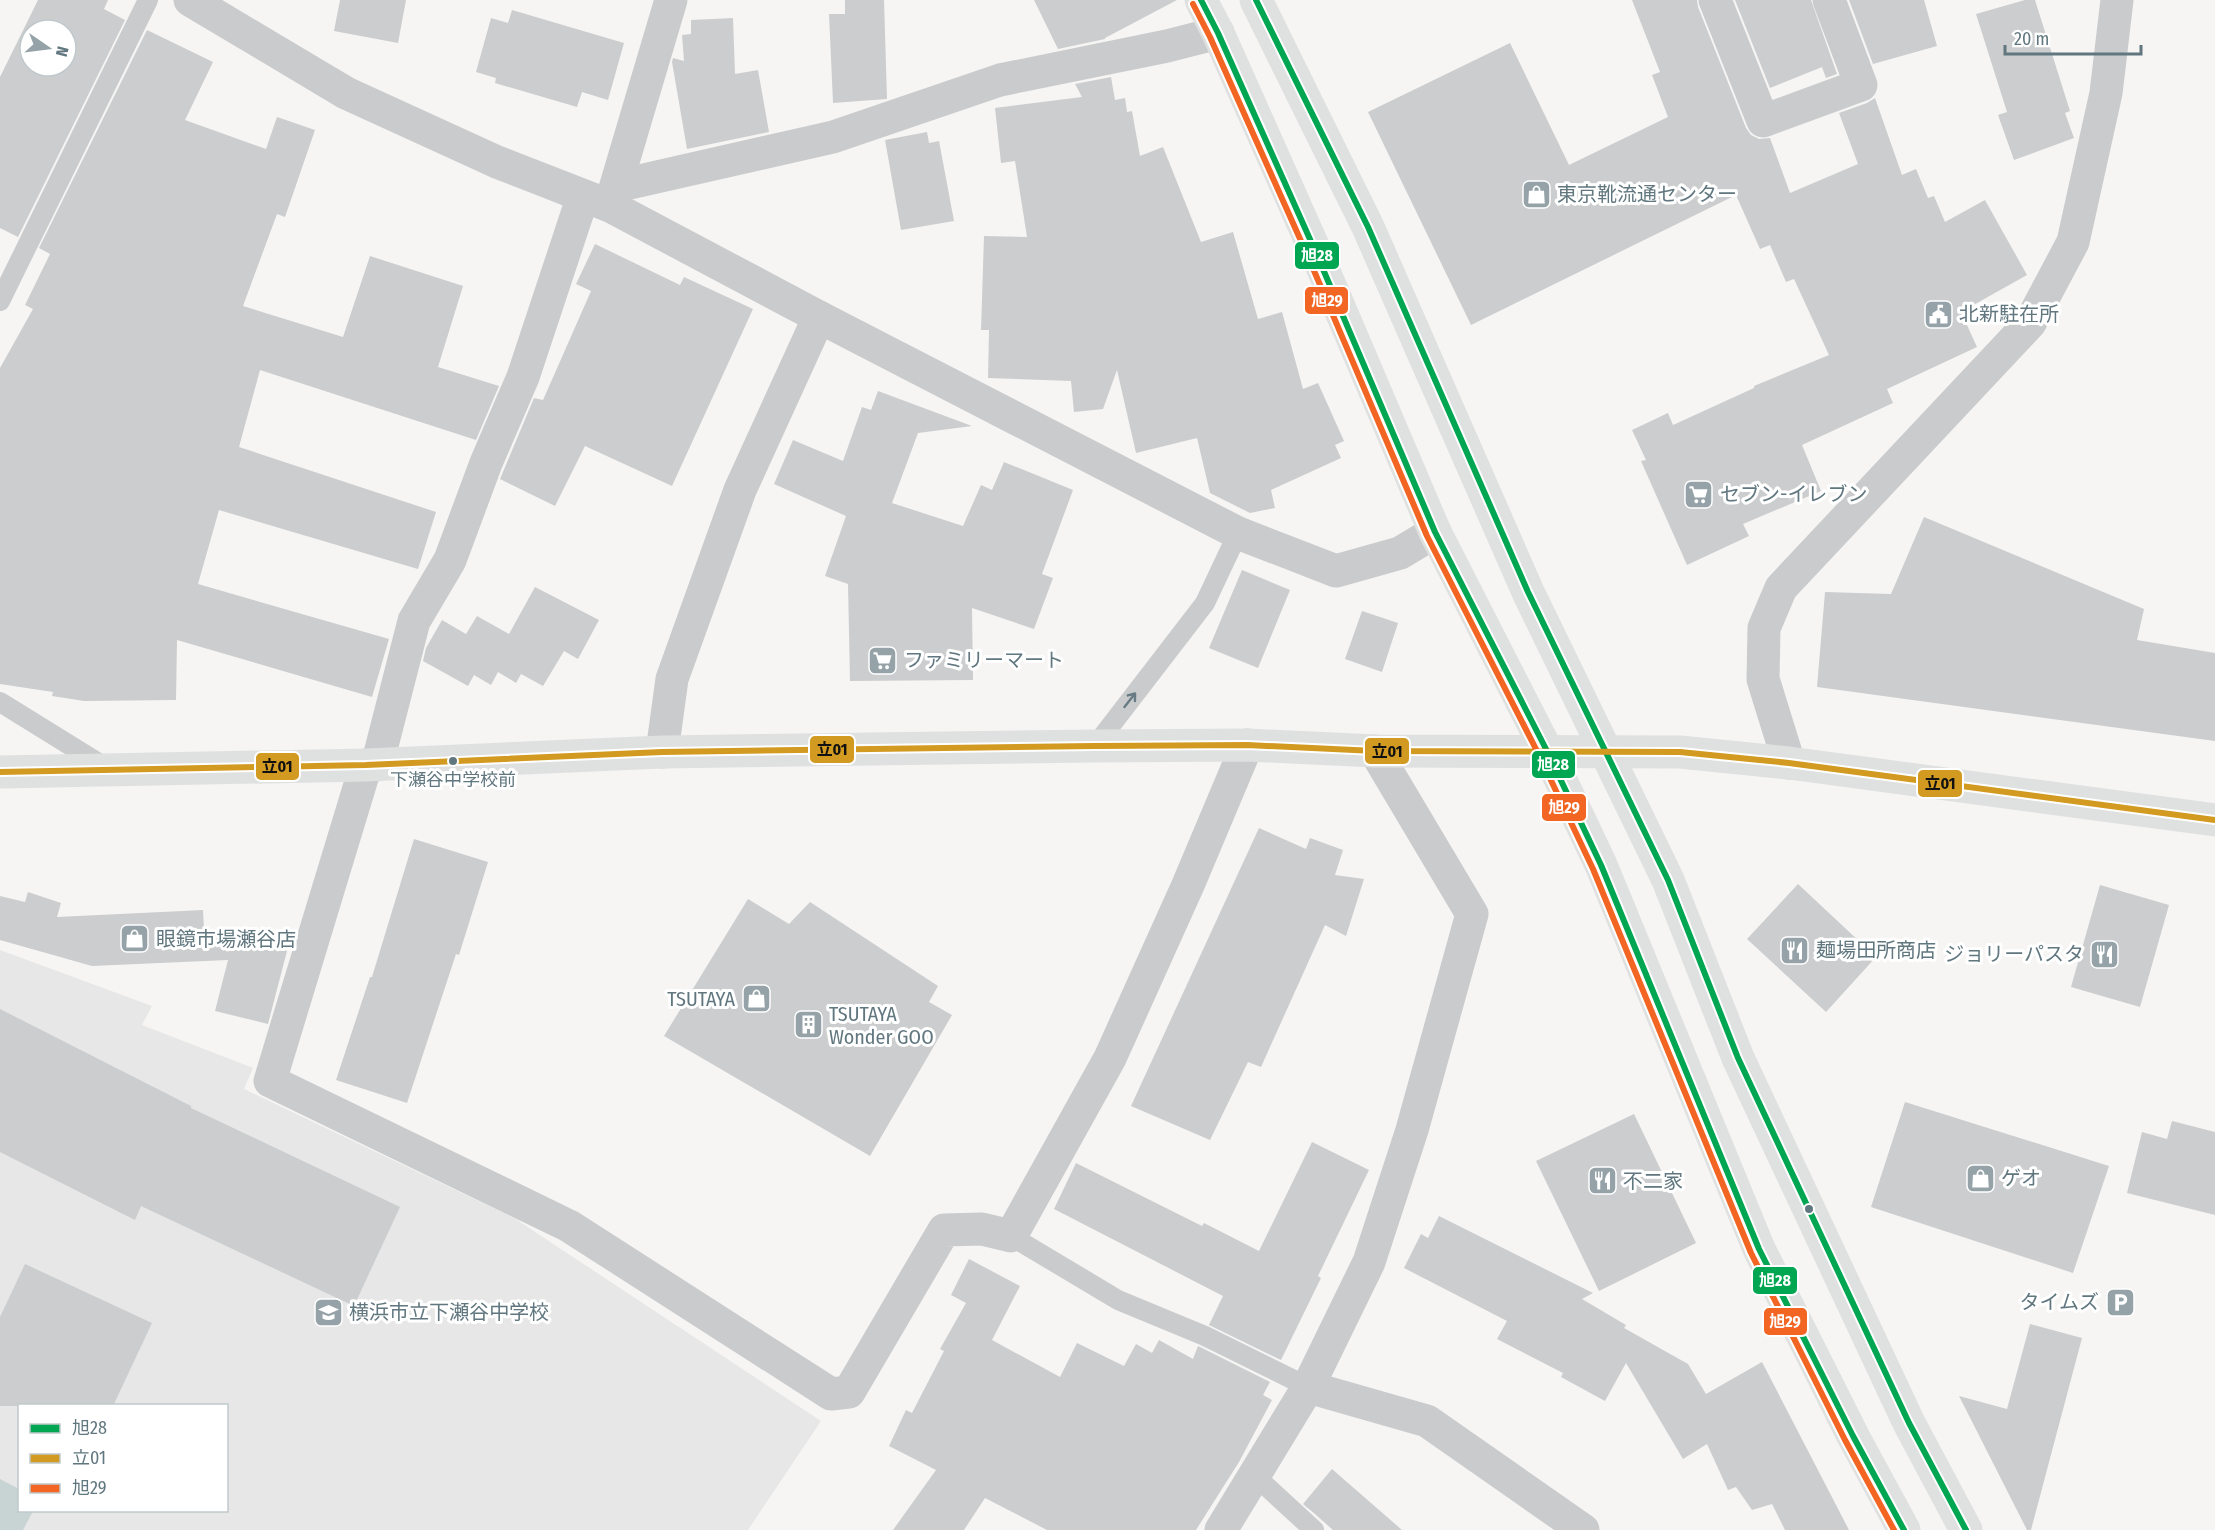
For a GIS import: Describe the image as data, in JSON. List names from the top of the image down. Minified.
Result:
{"places":{"shop":["東京靴流通センター","眼鏡市場瀬谷店","TSUTAYA","ゲオ"],"public building":["北新駐在所"],"supermarket":["セブン-イレブン","ファミリーマート"],"other":["下瀬谷中学校前"],"restaurant":["麺場田所商店","ジョリーパスタ","不二家"],"building":["TSUTAYA Wonder GOO"],"parking":["タイムズ"],"school or university":["横浜市立下瀬谷中学校"]},"lines":["transit line 旭28","transit line 旭29","transit line 立01"],"legend":["旭28","立01","旭29"],"scale_bar":"20 m","north":"right"}
